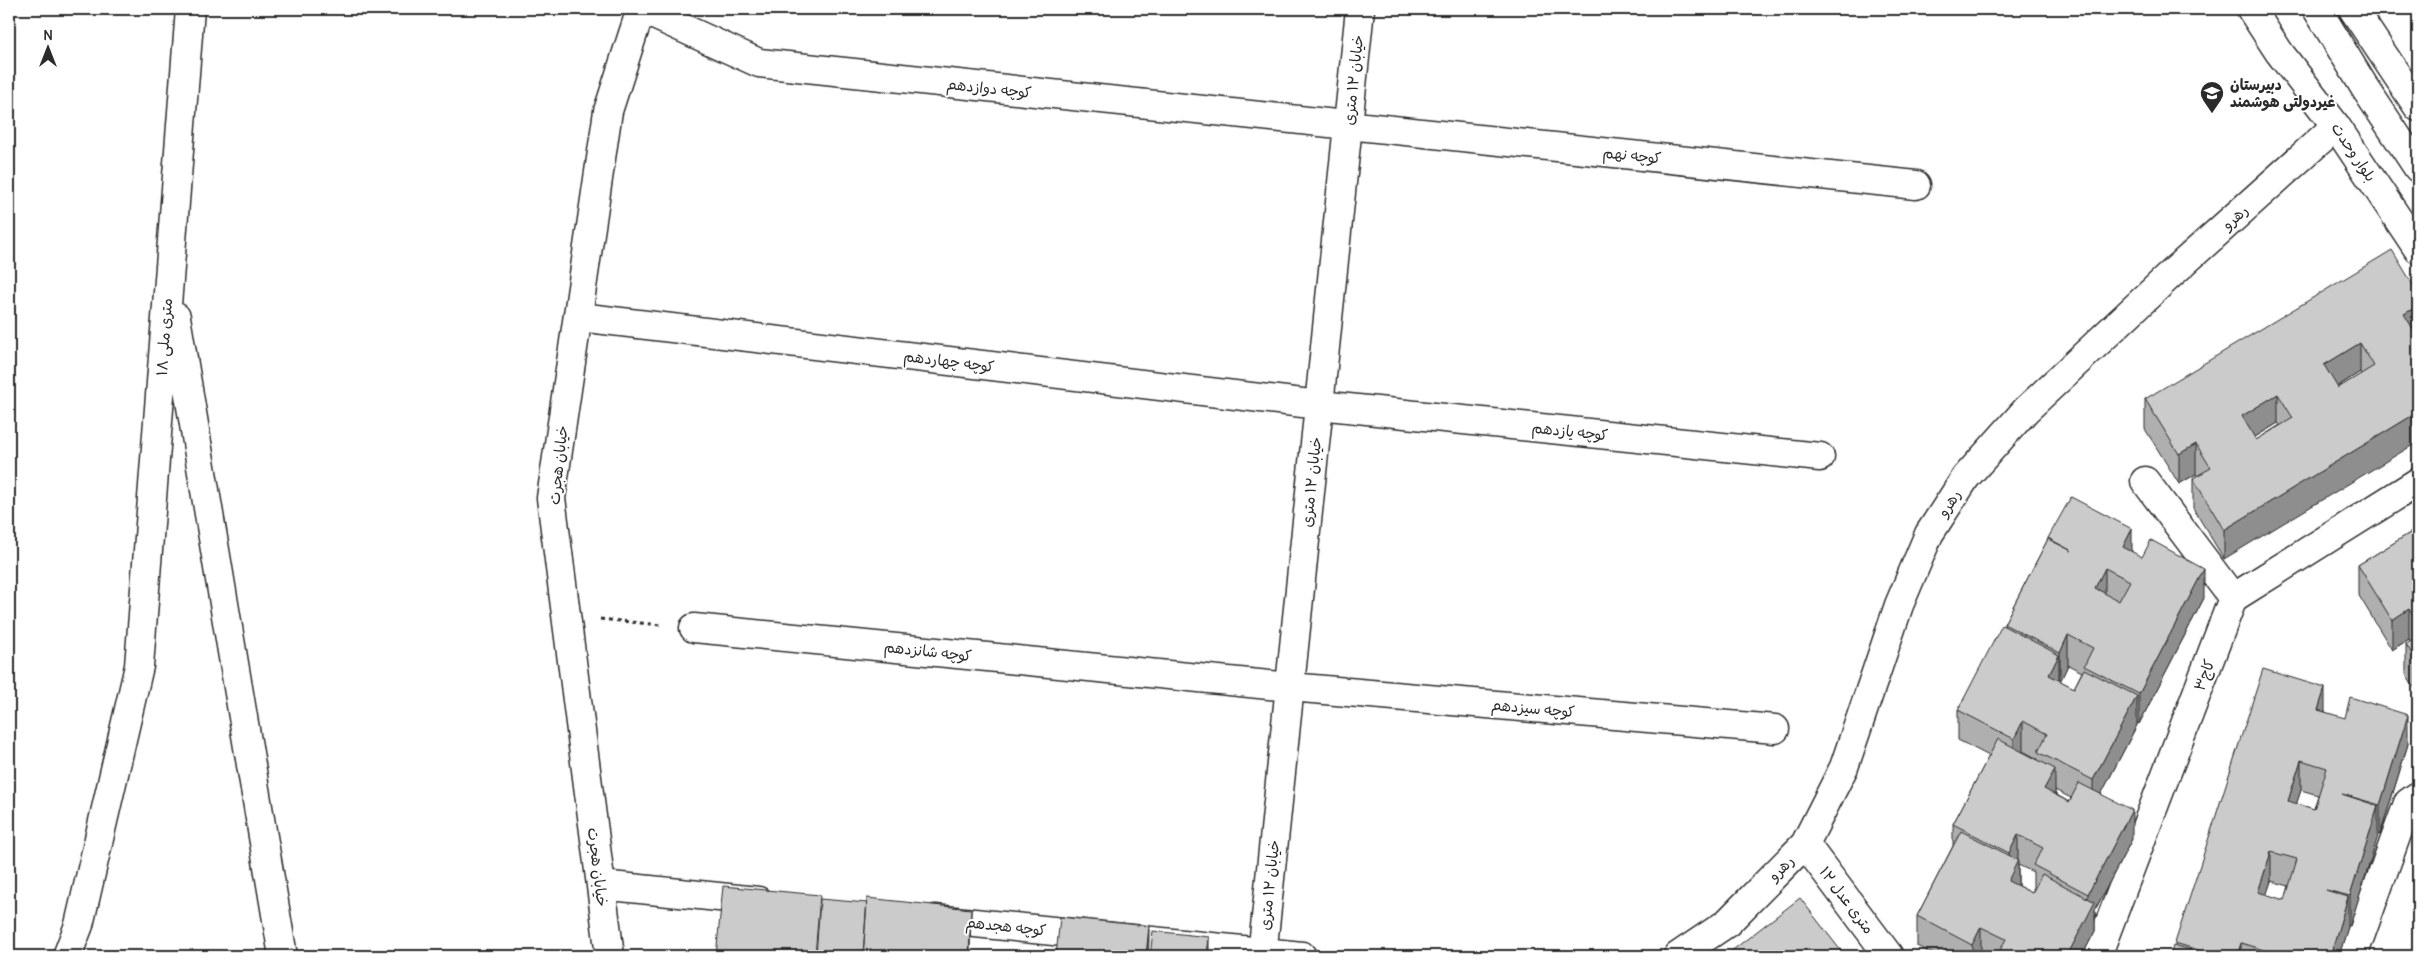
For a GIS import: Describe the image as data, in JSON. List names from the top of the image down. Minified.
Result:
{"streets":{"street":["خیابان ۱۲ متری","کوچه دوازدهم","بلوار وحدت","کوچه نهم","رهرو","۱۸ متری ملی","کوچه چهاردهم","کوچه یازدهم","خیابان هجرت","کوچه شانزدهم","کاج۳","کوچه سیزدهم","۱۲ متری عدل","کوچه هجدهم"]},"crossings":[["خیابان ۱۲ متری","کوچه دوازدهم"],["خیابان ۱۲ متری","کوچه نهم"],["خیابان ۱۲ متری","کوچه چهاردهم"],["خیابان ۱۲ متری","کوچه یازدهم"],["خیابان ۱۲ متری","کوچه شانزدهم"],["خیابان ۱۲ متری","کوچه سیزدهم"],["خیابان ۱۲ متری","کوچه هجدهم"],["کوچه دوازدهم","کوچه نهم"],["کوچه دوازدهم","خیابان هجرت"],["بلوار وحدت","رهرو"],["رهرو","۱۲ متری عدل"],["کوچه چهاردهم","کوچه یازدهم"],["کوچه چهاردهم","خیابان هجرت"],["کوچه شانزدهم","کوچه سیزدهم"]],"places":{"school or university":["دبیرستان غیردولتی هوشمند"]},"north":"top"}
